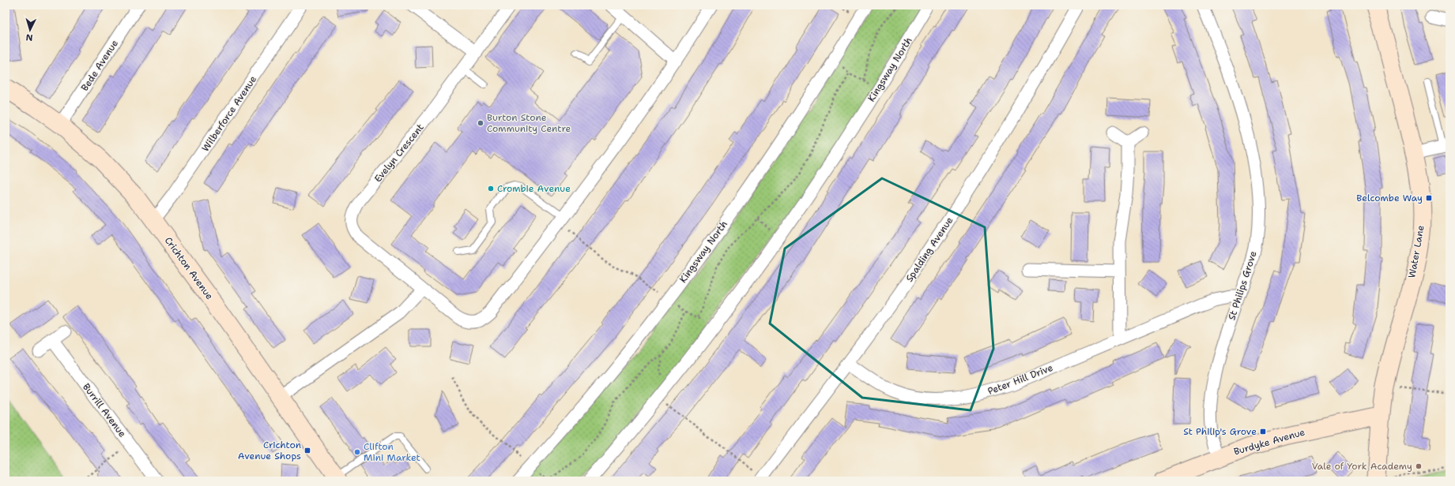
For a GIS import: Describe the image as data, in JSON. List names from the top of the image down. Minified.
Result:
{"streets":{"street":["Bede Avenue","Kingsway North","Wilberforce Avenue","Evelyn Crescent","Spalding Avenue","Water Lane","Crichton Avenue","St Philips Grove","Peter Hill Drive","Burrill Avenue","Burdyke Avenue"]},"crossings":[["Bede Avenue","Crichton Avenue"],["Wilberforce Avenue","Crichton Avenue"],["Spalding Avenue","Peter Hill Drive"],["Water Lane","Burdyke Avenue"],["St Philips Grove","Peter Hill Drive"],["St Philips Grove","Burdyke Avenue"]],"places":{"other":["Burton Stone Community Centre","Crombie Avenue","Clifton Mini Market","Vale of York Academy"],"transit":["Belcombe Way","St Philip's Grove","Crichton Avenue Shops"]},"north":"bottom"}
